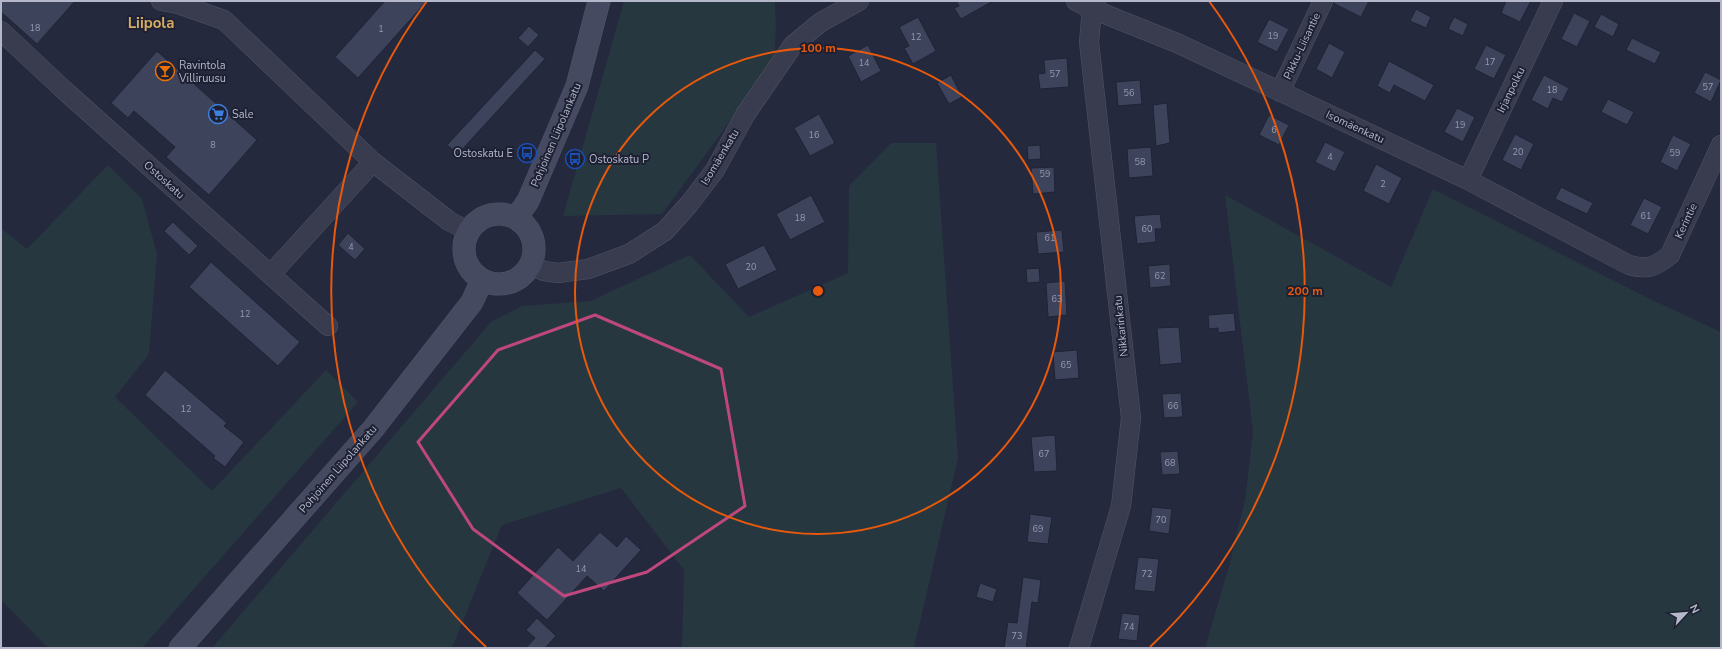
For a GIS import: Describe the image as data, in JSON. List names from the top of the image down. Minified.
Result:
{"streets":{"street":["Pikku-Liisantie","Irjanpolku","Isomäenkatu","Pohjoinen Liipolankatu","Ostoskatu","Kerintie","Nikkarinkatu"]},"crossings":[["Pikku-Liisantie","Isomäenkatu"],["Irjanpolku","Isomäenkatu"],["Isomäenkatu","Pohjoinen Liipolankatu"],["Isomäenkatu","Kerintie"],["Isomäenkatu","Nikkarinkatu"]],"districts":["Liipola"],"places":{"bar":["Ravintola Villiruusu"],"supermarket":["Sale"],"bus stop":["Ostoskatu E","Ostoskatu P"]},"house_numbers":["18","1","19","12","17","14","57","57","18","56","19","6","16","8","20","59","4","58","59","2","61","18","60","61","4","20","62","63","12","65","66","12","67","68","70","69","14","72","74","73"],"north":"top right","rings":["100 m","200 m"]}
